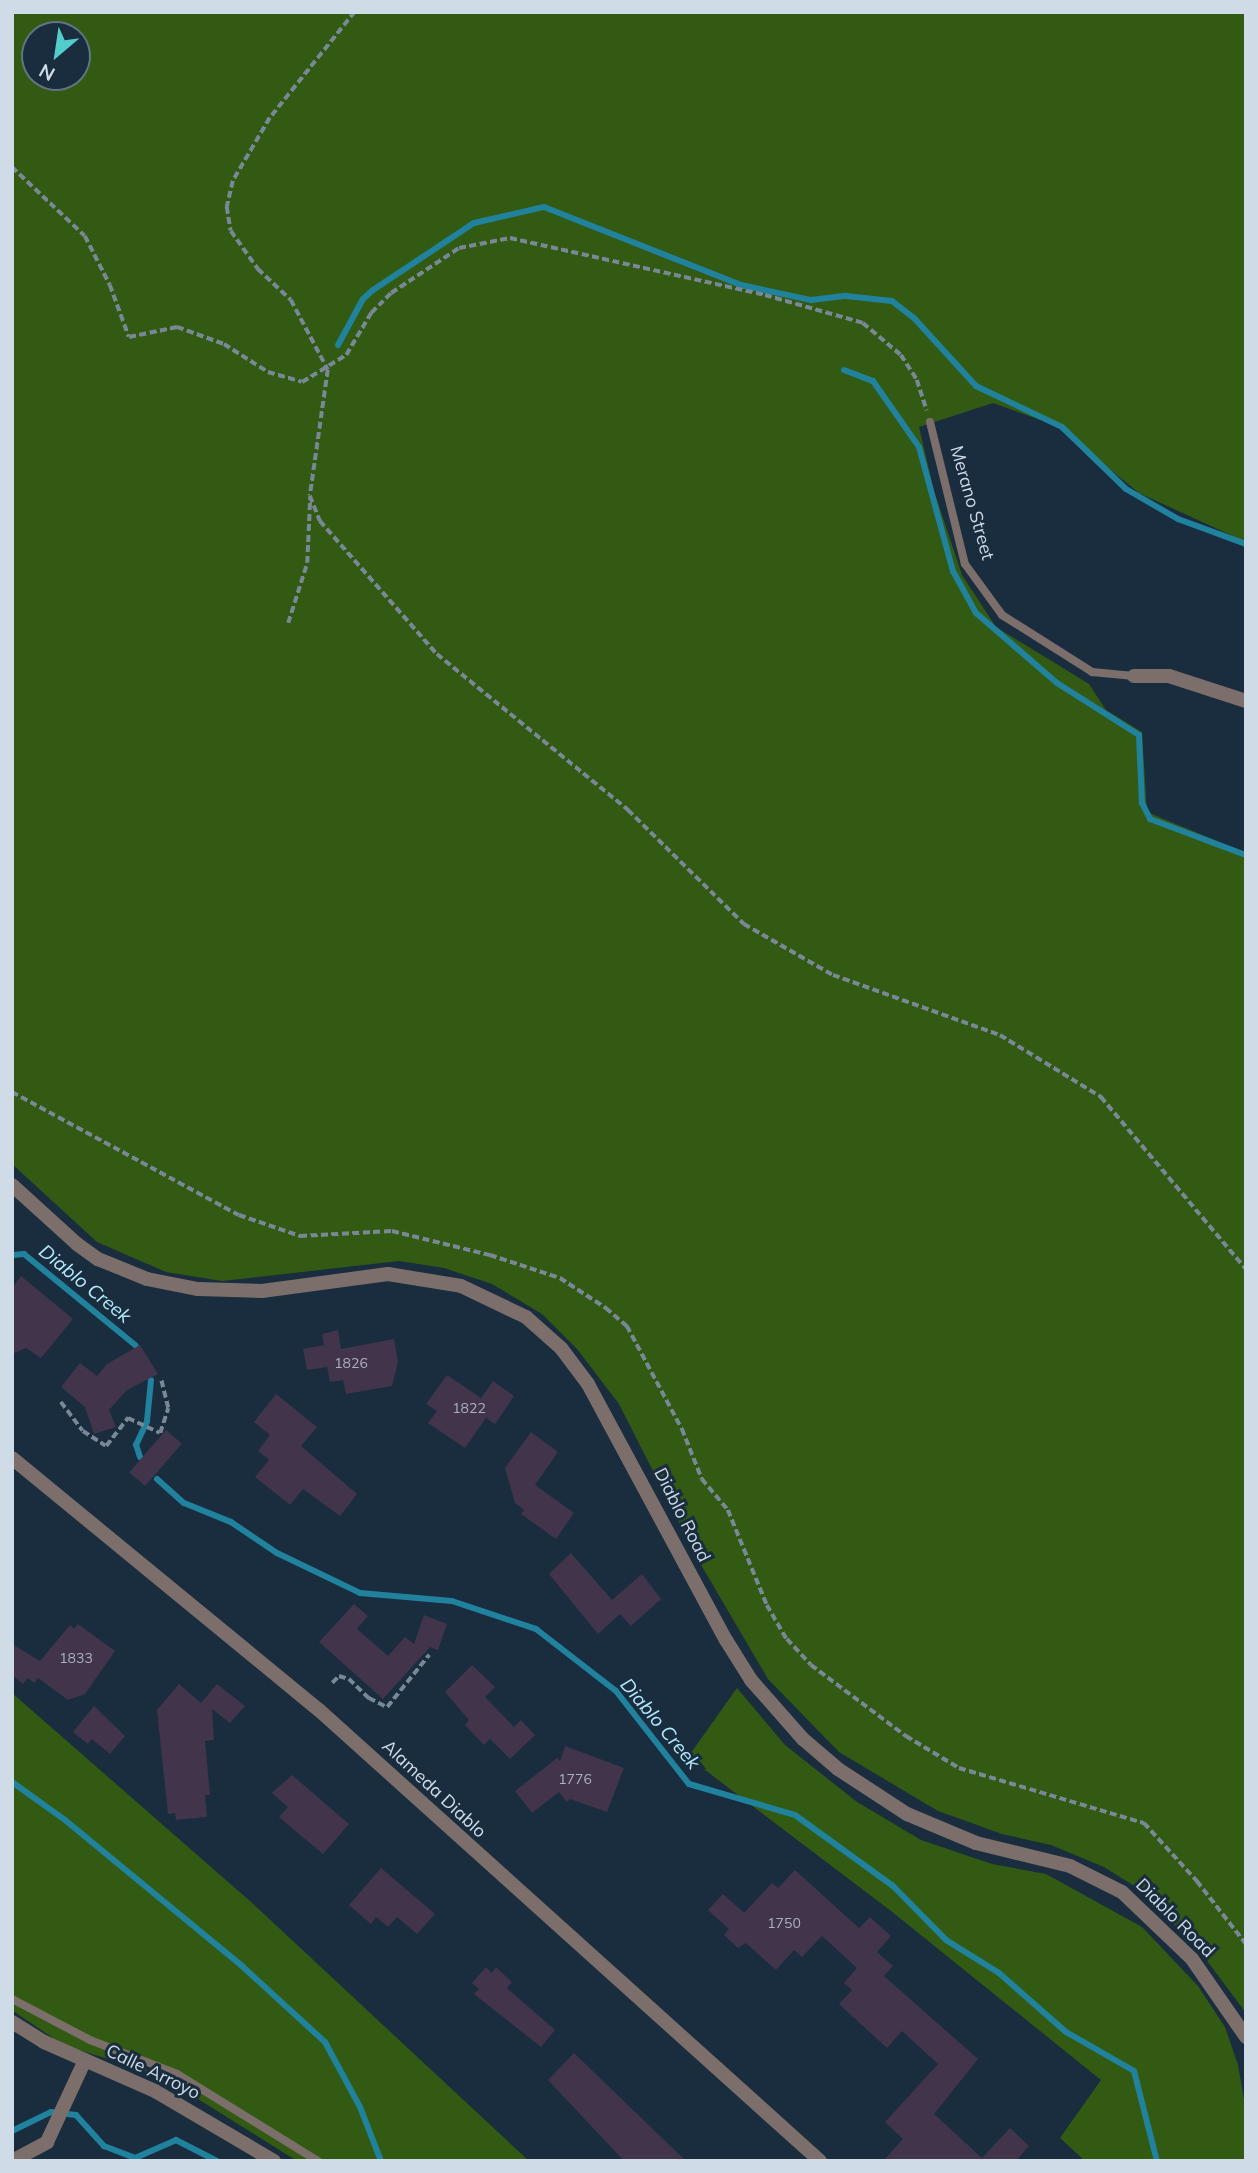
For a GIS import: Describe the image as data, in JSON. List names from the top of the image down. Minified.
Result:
{"streets":{"street":["Merano Street","Diablo Road","Alameda Diablo","Calle Arroyo"]},"water":["Diablo Creek"],"house_numbers":["1826","1822","1833","1776","1750"],"north":"bottom left"}
